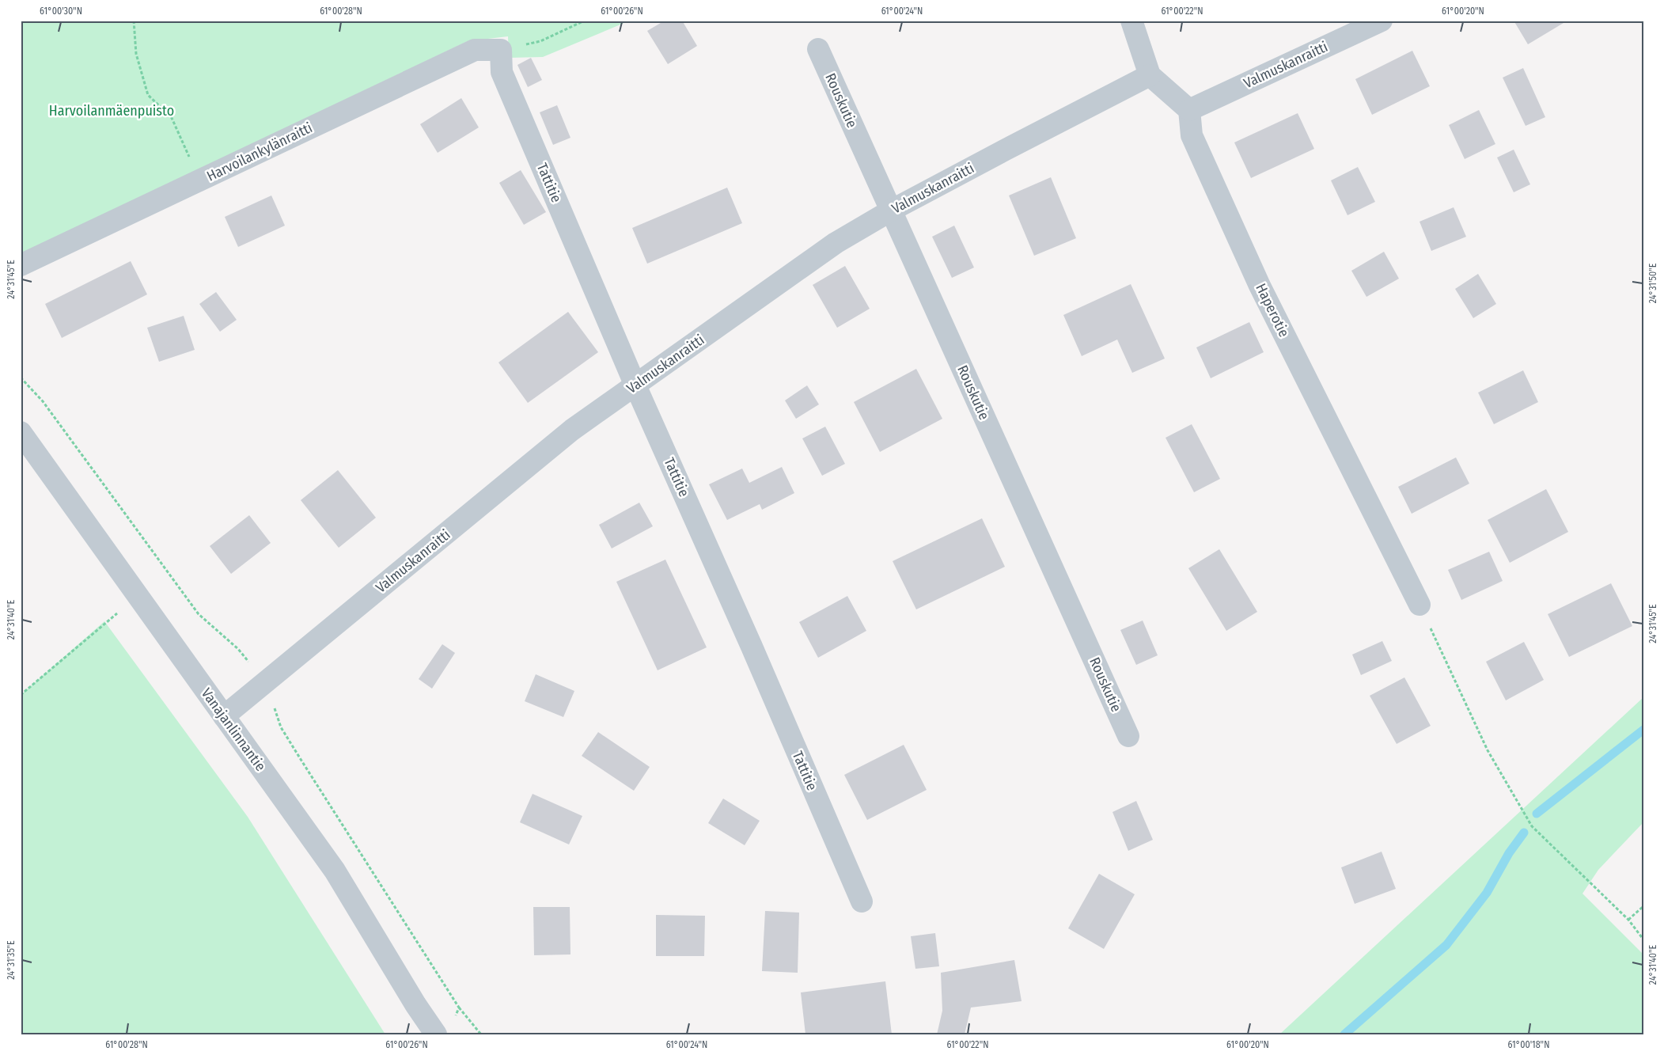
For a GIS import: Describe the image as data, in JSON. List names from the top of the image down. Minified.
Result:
{"streets":{"street":["Valmuskanraitti","Rouskutie","Harvoilankylänraitti","Tattitie","Haperotie","Vanajanlinnantie"]},"crossings":[["Valmuskanraitti","Rouskutie"],["Valmuskanraitti","Tattitie"],["Valmuskanraitti","Haperotie"],["Valmuskanraitti","Vanajanlinnantie"],["Harvoilankylänraitti","Tattitie"]],"parks":["Harvoilanmäenpuisto"],"coordinates":["61°00'30\"N","61°00'28\"N","61°00'26\"N","61°00'24\"N","61°00'22\"N","61°00'20\"N","24°31'45\"E","24°31'50\"E","24°31'40\"E","24°31'35\"E","61°00'18\"N"]}
